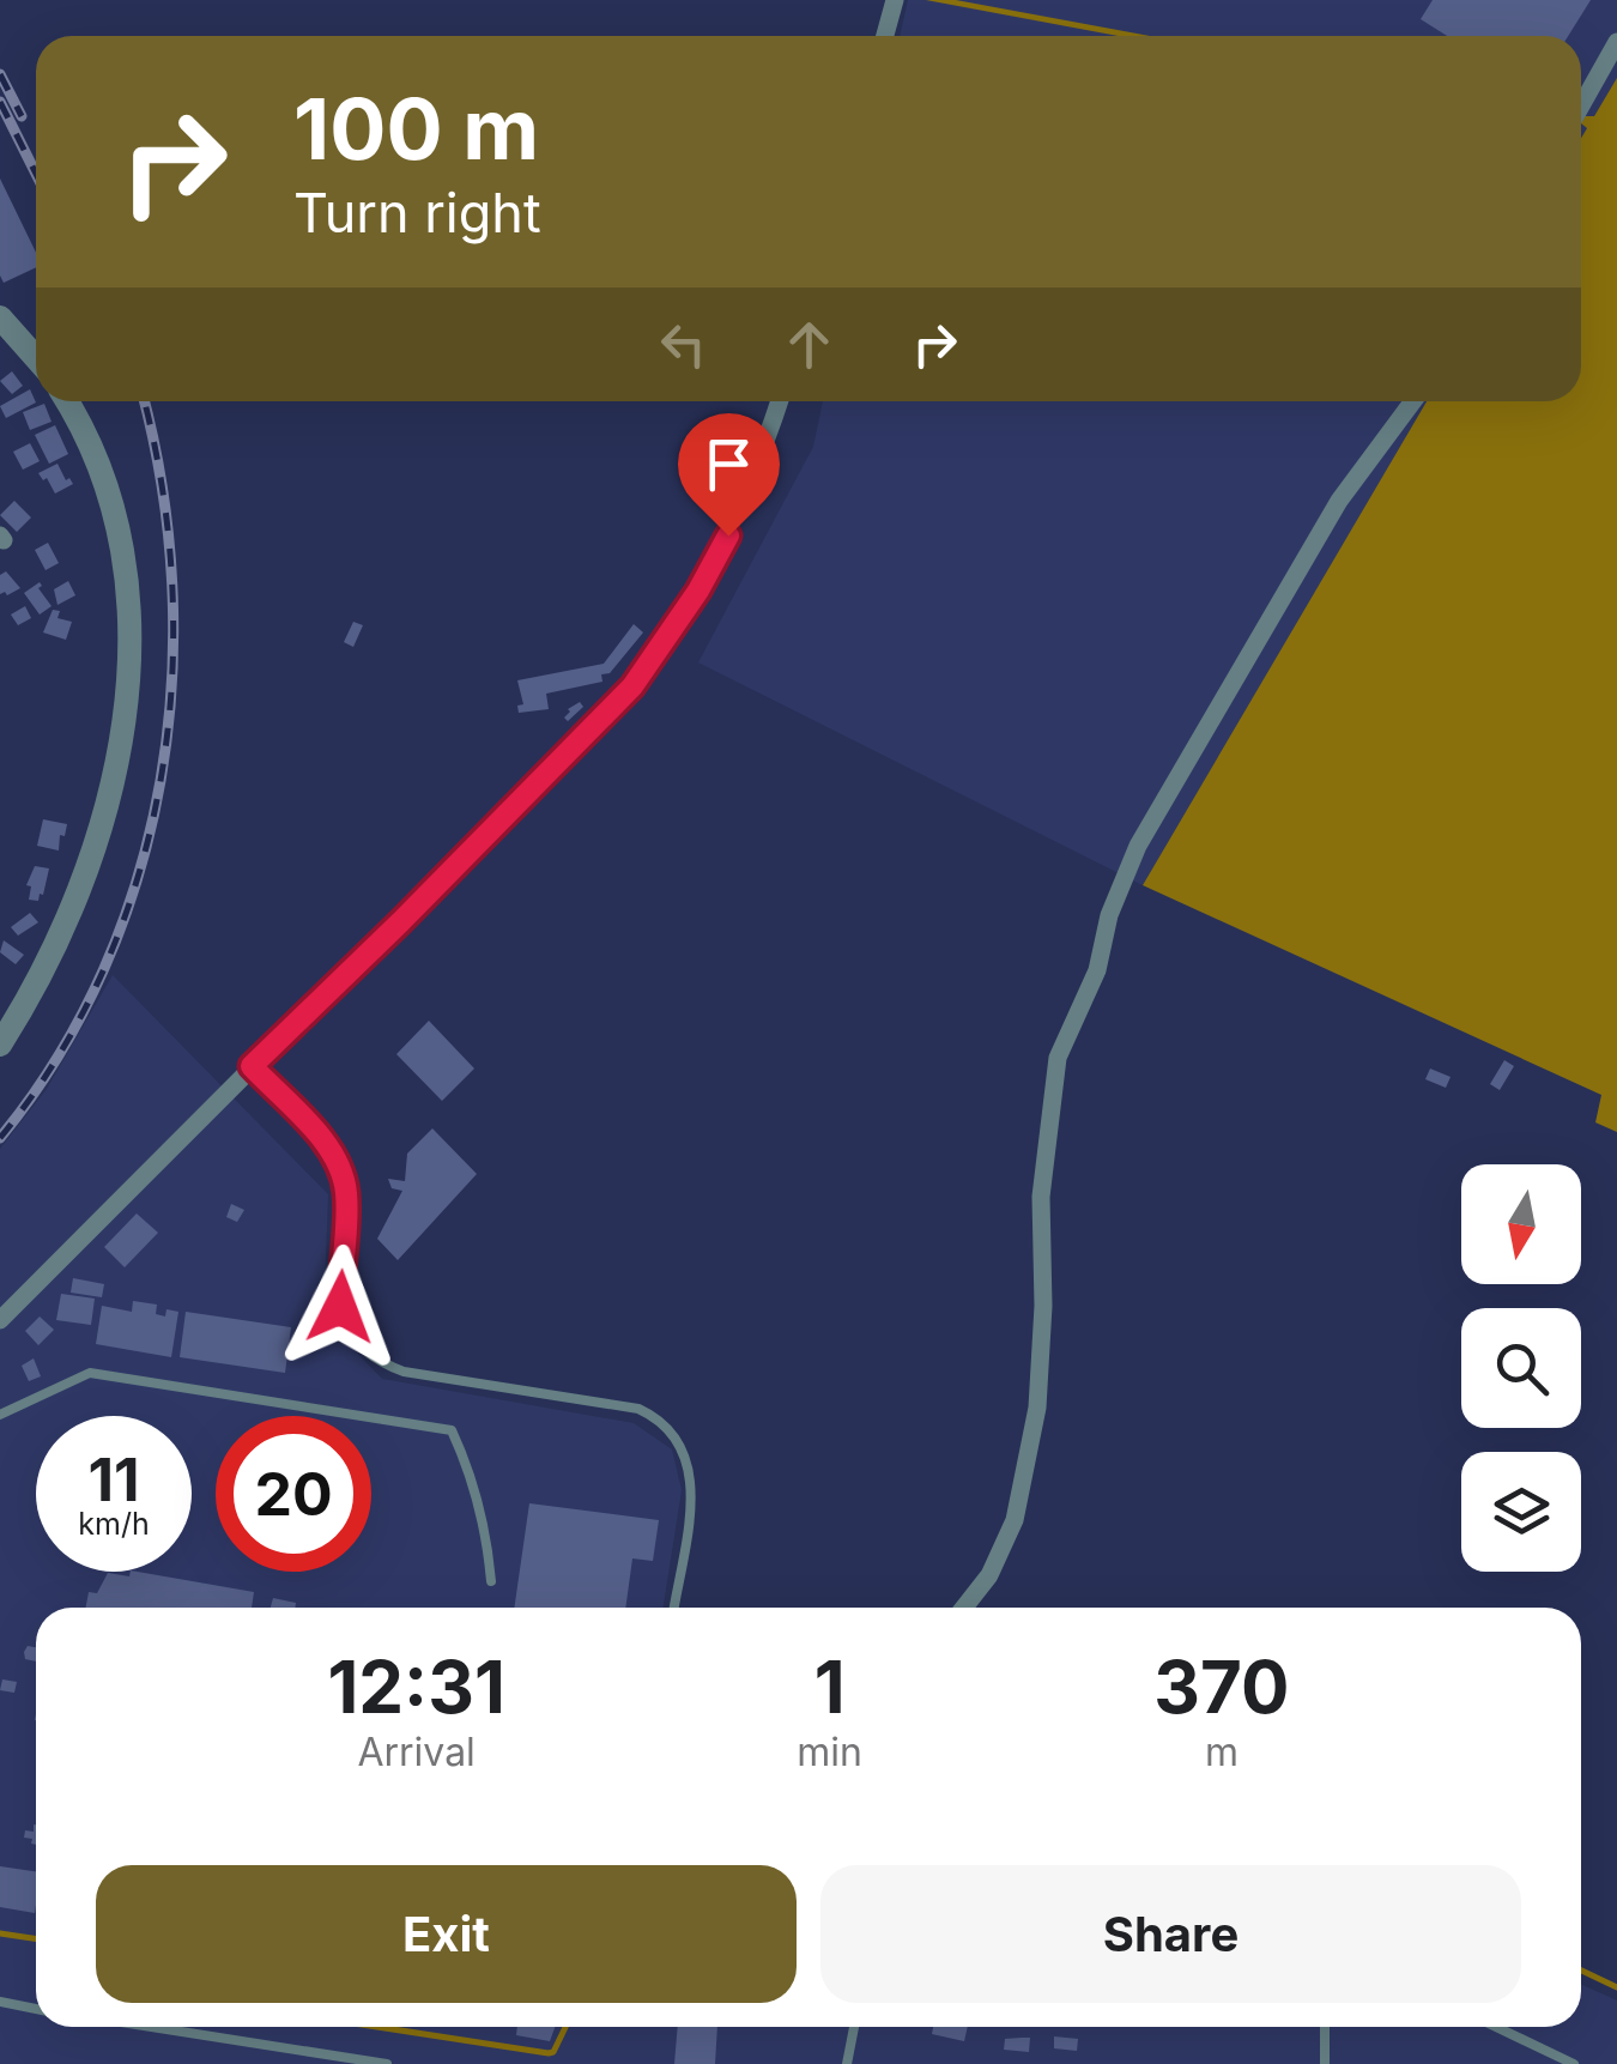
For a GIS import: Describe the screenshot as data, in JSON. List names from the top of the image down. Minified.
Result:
{"north":"bottom","page":{"turn":["100 m","Turn right"],"speed":"11 km/h","limit":"20","eta":["12:31","Arrival","1","min","370","m"],"buttons":["Exit","Share"]}}
